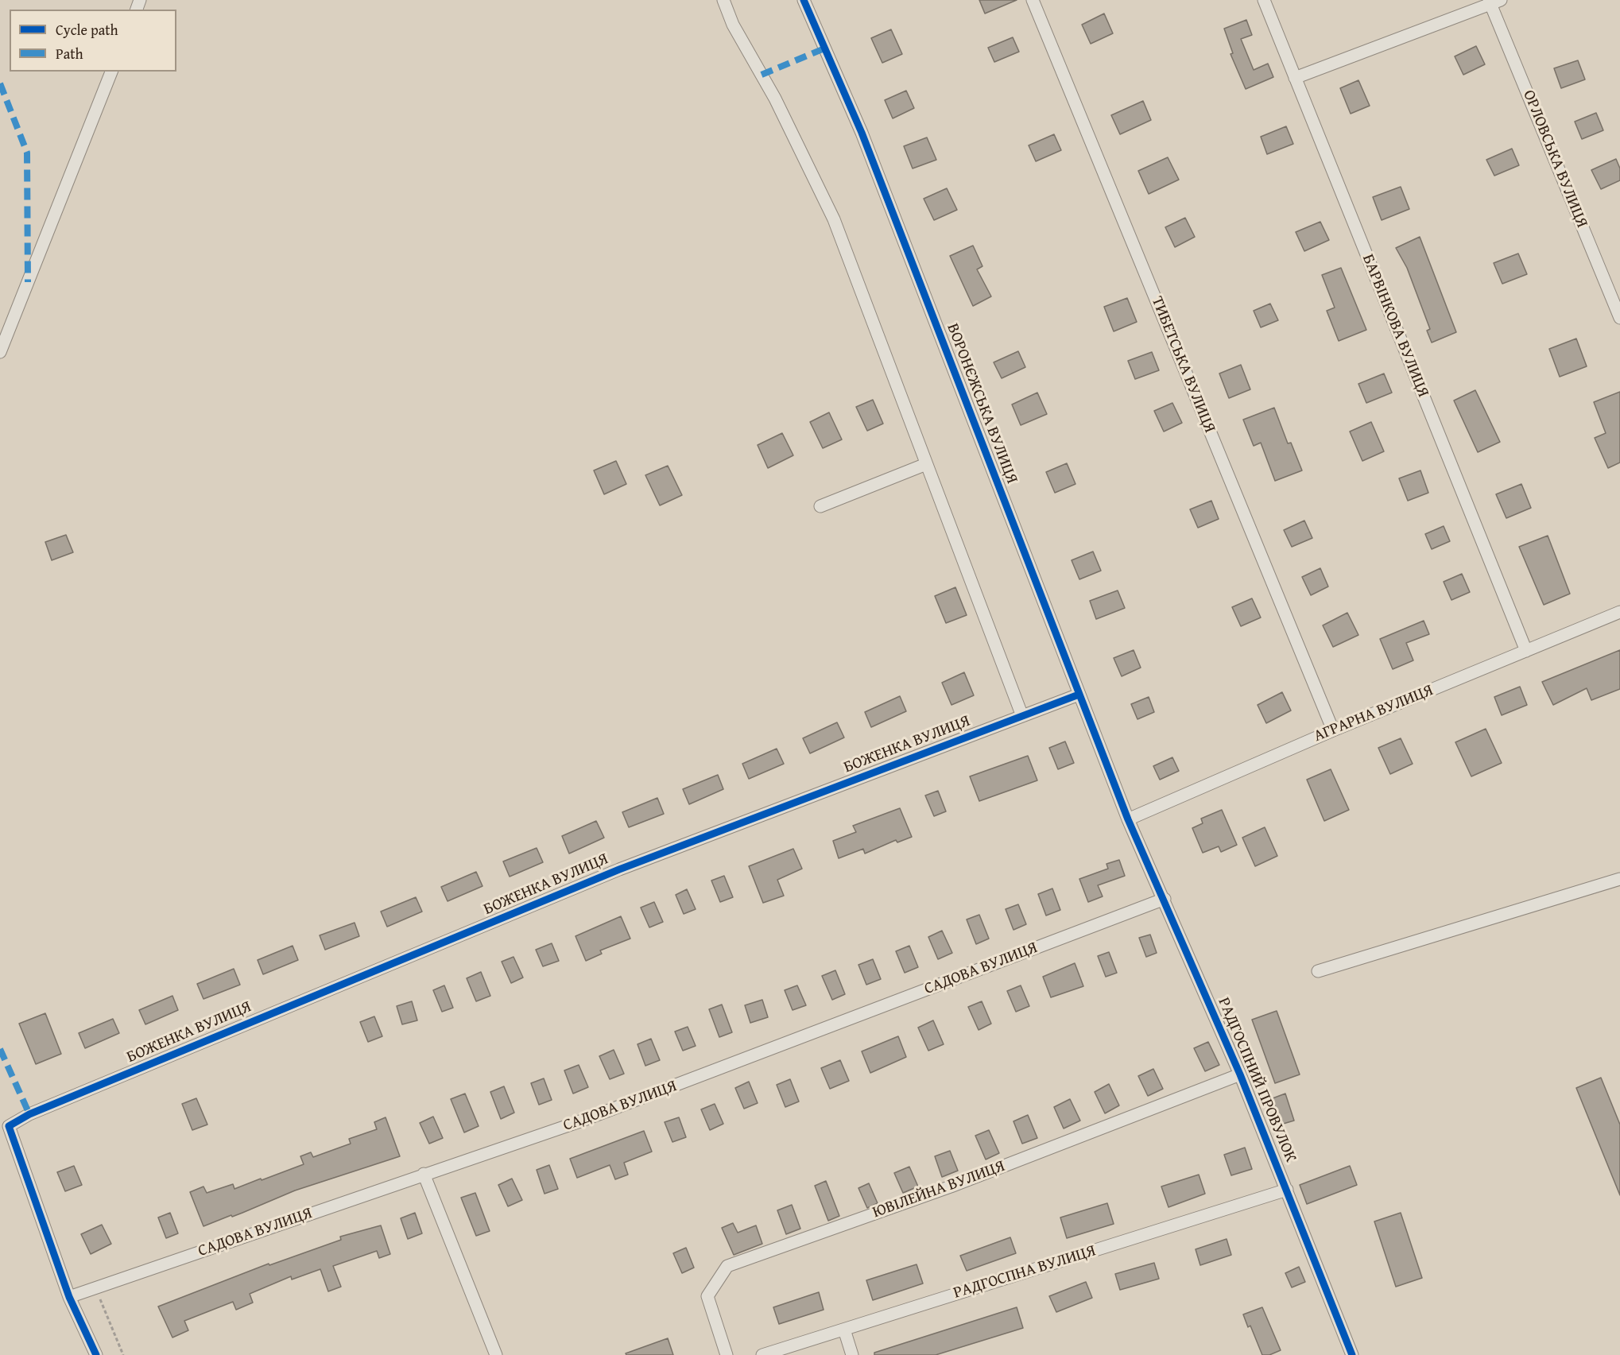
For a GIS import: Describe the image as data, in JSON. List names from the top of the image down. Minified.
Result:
{"streets":{"street":["ОРЛОВСЬКА ВУЛИЦЯ","БАРВІНКОВА ВУЛИЦЯ","ТИБЕТСЬКА ВУЛИЦЯ","ВОРОНЄЖСЬКА ВУЛИЦЯ","АГРАРНА ВУЛИЦЯ","БОЖЕНКА ВУЛИЦЯ","САДОВА ВУЛИЦЯ","РАДГОСПНИЙ ПРОВУЛОК","ЮВІЛЕЙНА ВУЛИЦЯ","РАДГОСПНА ВУЛИЦЯ"]},"crossings":[["БАРВІНКОВА ВУЛИЦЯ","АГРАРНА ВУЛИЦЯ"],["ТИБЕТСЬКА ВУЛИЦЯ","АГРАРНА ВУЛИЦЯ"],["ВОРОНЄЖСЬКА ВУЛИЦЯ","АГРАРНА ВУЛИЦЯ"],["ВОРОНЄЖСЬКА ВУЛИЦЯ","БОЖЕНКА ВУЛИЦЯ"],["ВОРОНЄЖСЬКА ВУЛИЦЯ","РАДГОСПНИЙ ПРОВУЛОК"],["АГРАРНА ВУЛИЦЯ","РАДГОСПНИЙ ПРОВУЛОК"],["БОЖЕНКА ВУЛИЦЯ","САДОВА ВУЛИЦЯ"],["САДОВА ВУЛИЦЯ","РАДГОСПНИЙ ПРОВУЛОК"],["РАДГОСПНИЙ ПРОВУЛОК","ЮВІЛЕЙНА ВУЛИЦЯ"],["РАДГОСПНИЙ ПРОВУЛОК","РАДГОСПНА ВУЛИЦЯ"]],"legend":["Cycle path","Path"]}
